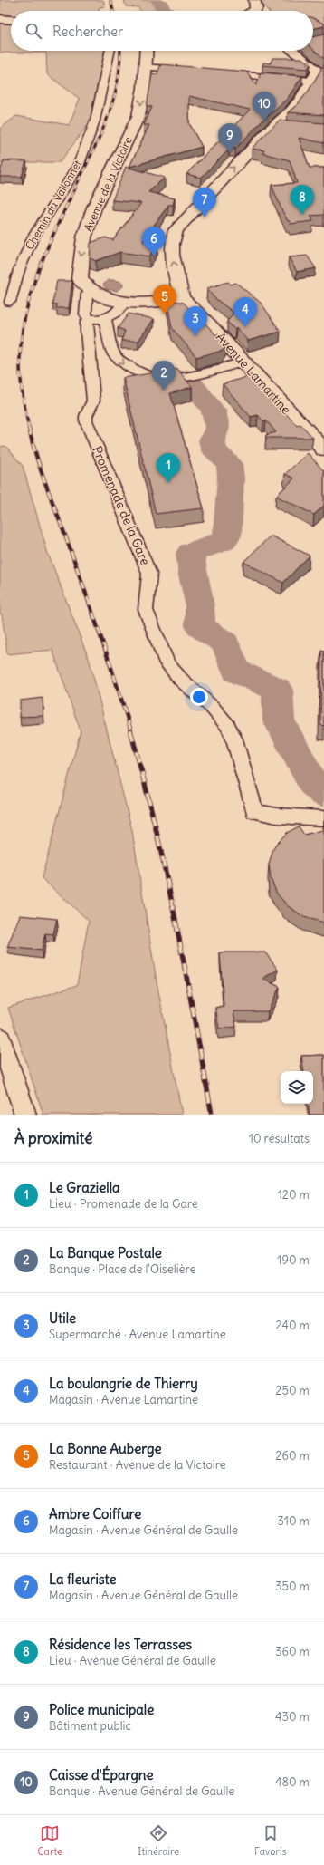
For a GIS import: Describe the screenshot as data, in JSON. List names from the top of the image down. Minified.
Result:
{"streets":{"street":["Avenue de la Victoire","Chemin du Vallonnet","Avenue Lamartine","Promenade de la Gare"]},"crossings":[["Avenue de la Victoire","Avenue Lamartine"]],"one_way":["Avenue de la Victoire"],"page":{"search":"Rechercher","pins":["10","9","8","7","6","5","4","3","2","1"],"heading":["À proximité","10 résultats"],"list":[{"mark":"1","name":"Le Graziella","note":"Lieu · Promenade de la Gare","value":"120 m"},{"mark":"2","name":"La Banque Postale","note":"Banque · Place de l'Oiselière","value":"190 m"},{"mark":"3","name":"Utile","note":"Supermarché · Avenue Lamartine","value":"240 m"},{"mark":"4","name":"La boulangrie de Thierry","note":"Magasin · Avenue Lamartine","value":"250 m"},{"mark":"5","name":"La Bonne Auberge","note":"Restaurant · Avenue de la Victoire","value":"260 m"},{"mark":"6","name":"Ambre Coiffure","note":"Magasin · Avenue Général de Gaulle","value":"310 m"},{"mark":"7","name":"La fleuriste","note":"Magasin · Avenue Général de Gaulle","value":"350 m"},{"mark":"8","name":"Résidence les Terrasses","note":"Lieu · Avenue Général de Gaulle","value":"360 m"},{"mark":"9","name":"Police municipale","note":"Bâtiment public","value":"430 m"},{"mark":"10","name":"Caisse d'Épargne","note":"Banque · Avenue Général de Gaulle","value":"480 m"}],"nav":["Carte","Itinéraire","Favoris"]}}
